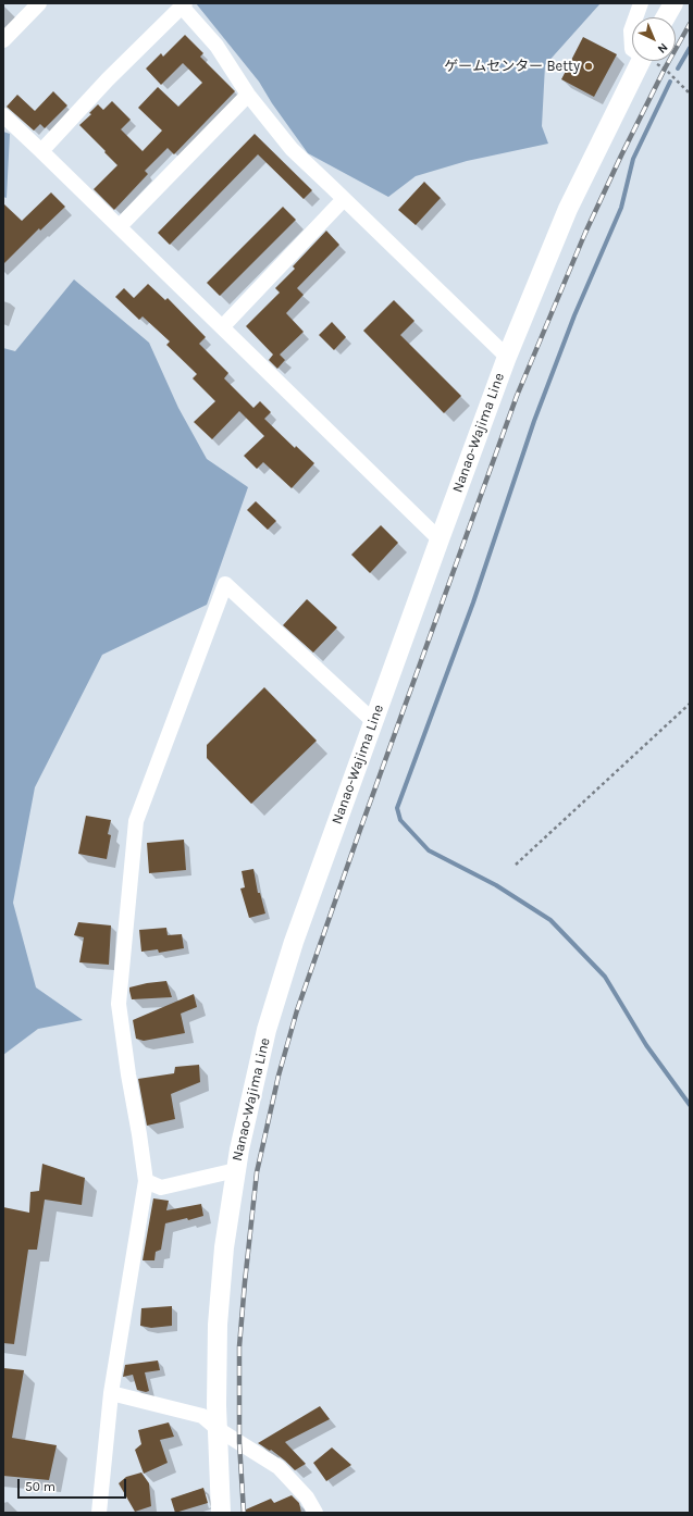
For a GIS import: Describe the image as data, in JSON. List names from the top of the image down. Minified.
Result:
{"streets":{"main road":["Nanao-Wajima Line"]},"places":["ゲームセンター Betty"],"scale_bar":"50 m","north":"bottom right"}
